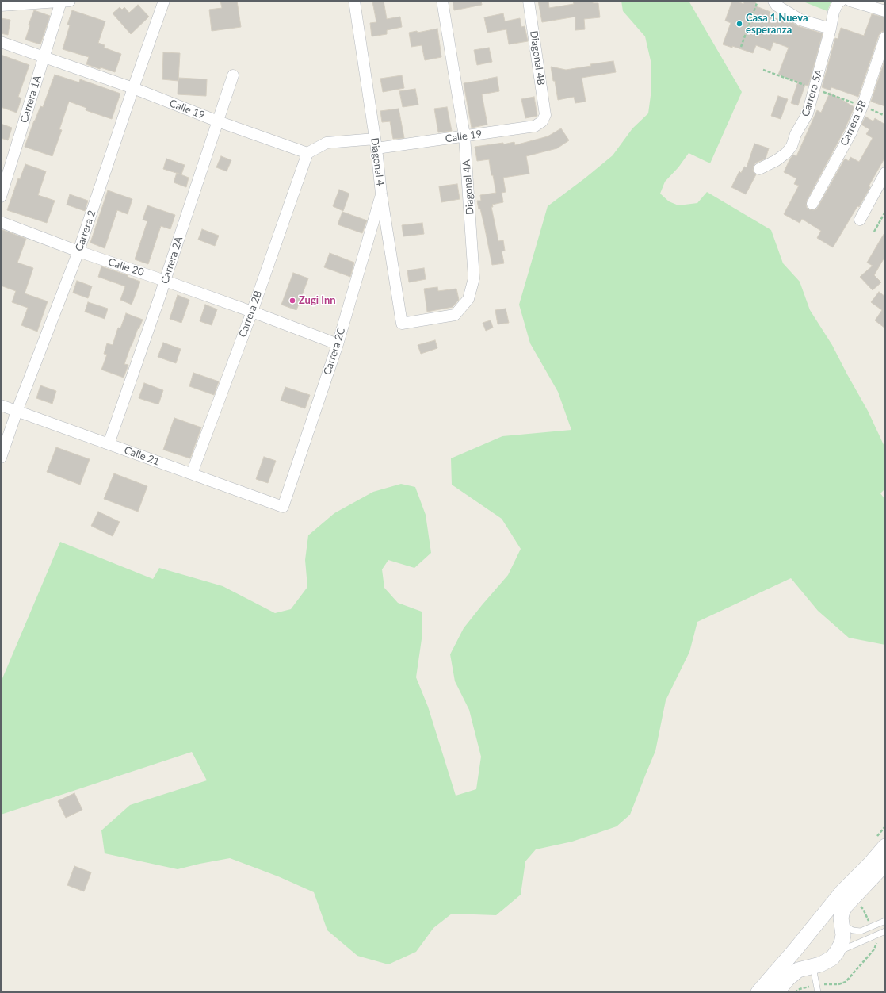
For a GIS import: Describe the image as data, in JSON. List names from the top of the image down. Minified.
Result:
{"streets":{"street":["Diagonal 4B","Carrera 5A","Carrera 1A","Calle 19","Carrera 5B","Diagonal 4","Diagonal 4A","Carrera 2","Carrera 2A","Calle 20","Carrera 2B","Carrera 2C","Calle 21"]},"crossings":[["Diagonal 4B","Calle 19"],["Carrera 1A","Calle 19"],["Calle 19","Diagonal 4"],["Calle 19","Diagonal 4A"],["Calle 19","Carrera 2"],["Calle 19","Carrera 2A"],["Calle 19","Carrera 2B"],["Diagonal 4","Diagonal 4A"],["Diagonal 4","Carrera 2C"],["Carrera 2","Calle 20"],["Carrera 2","Calle 21"],["Carrera 2A","Calle 20"],["Carrera 2A","Calle 21"],["Calle 20","Carrera 2B"],["Calle 20","Carrera 2C"],["Carrera 2B","Calle 21"],["Carrera 2C","Calle 21"]],"places":["Casa 1 Nueva esperanza","Zugi Inn"]}
